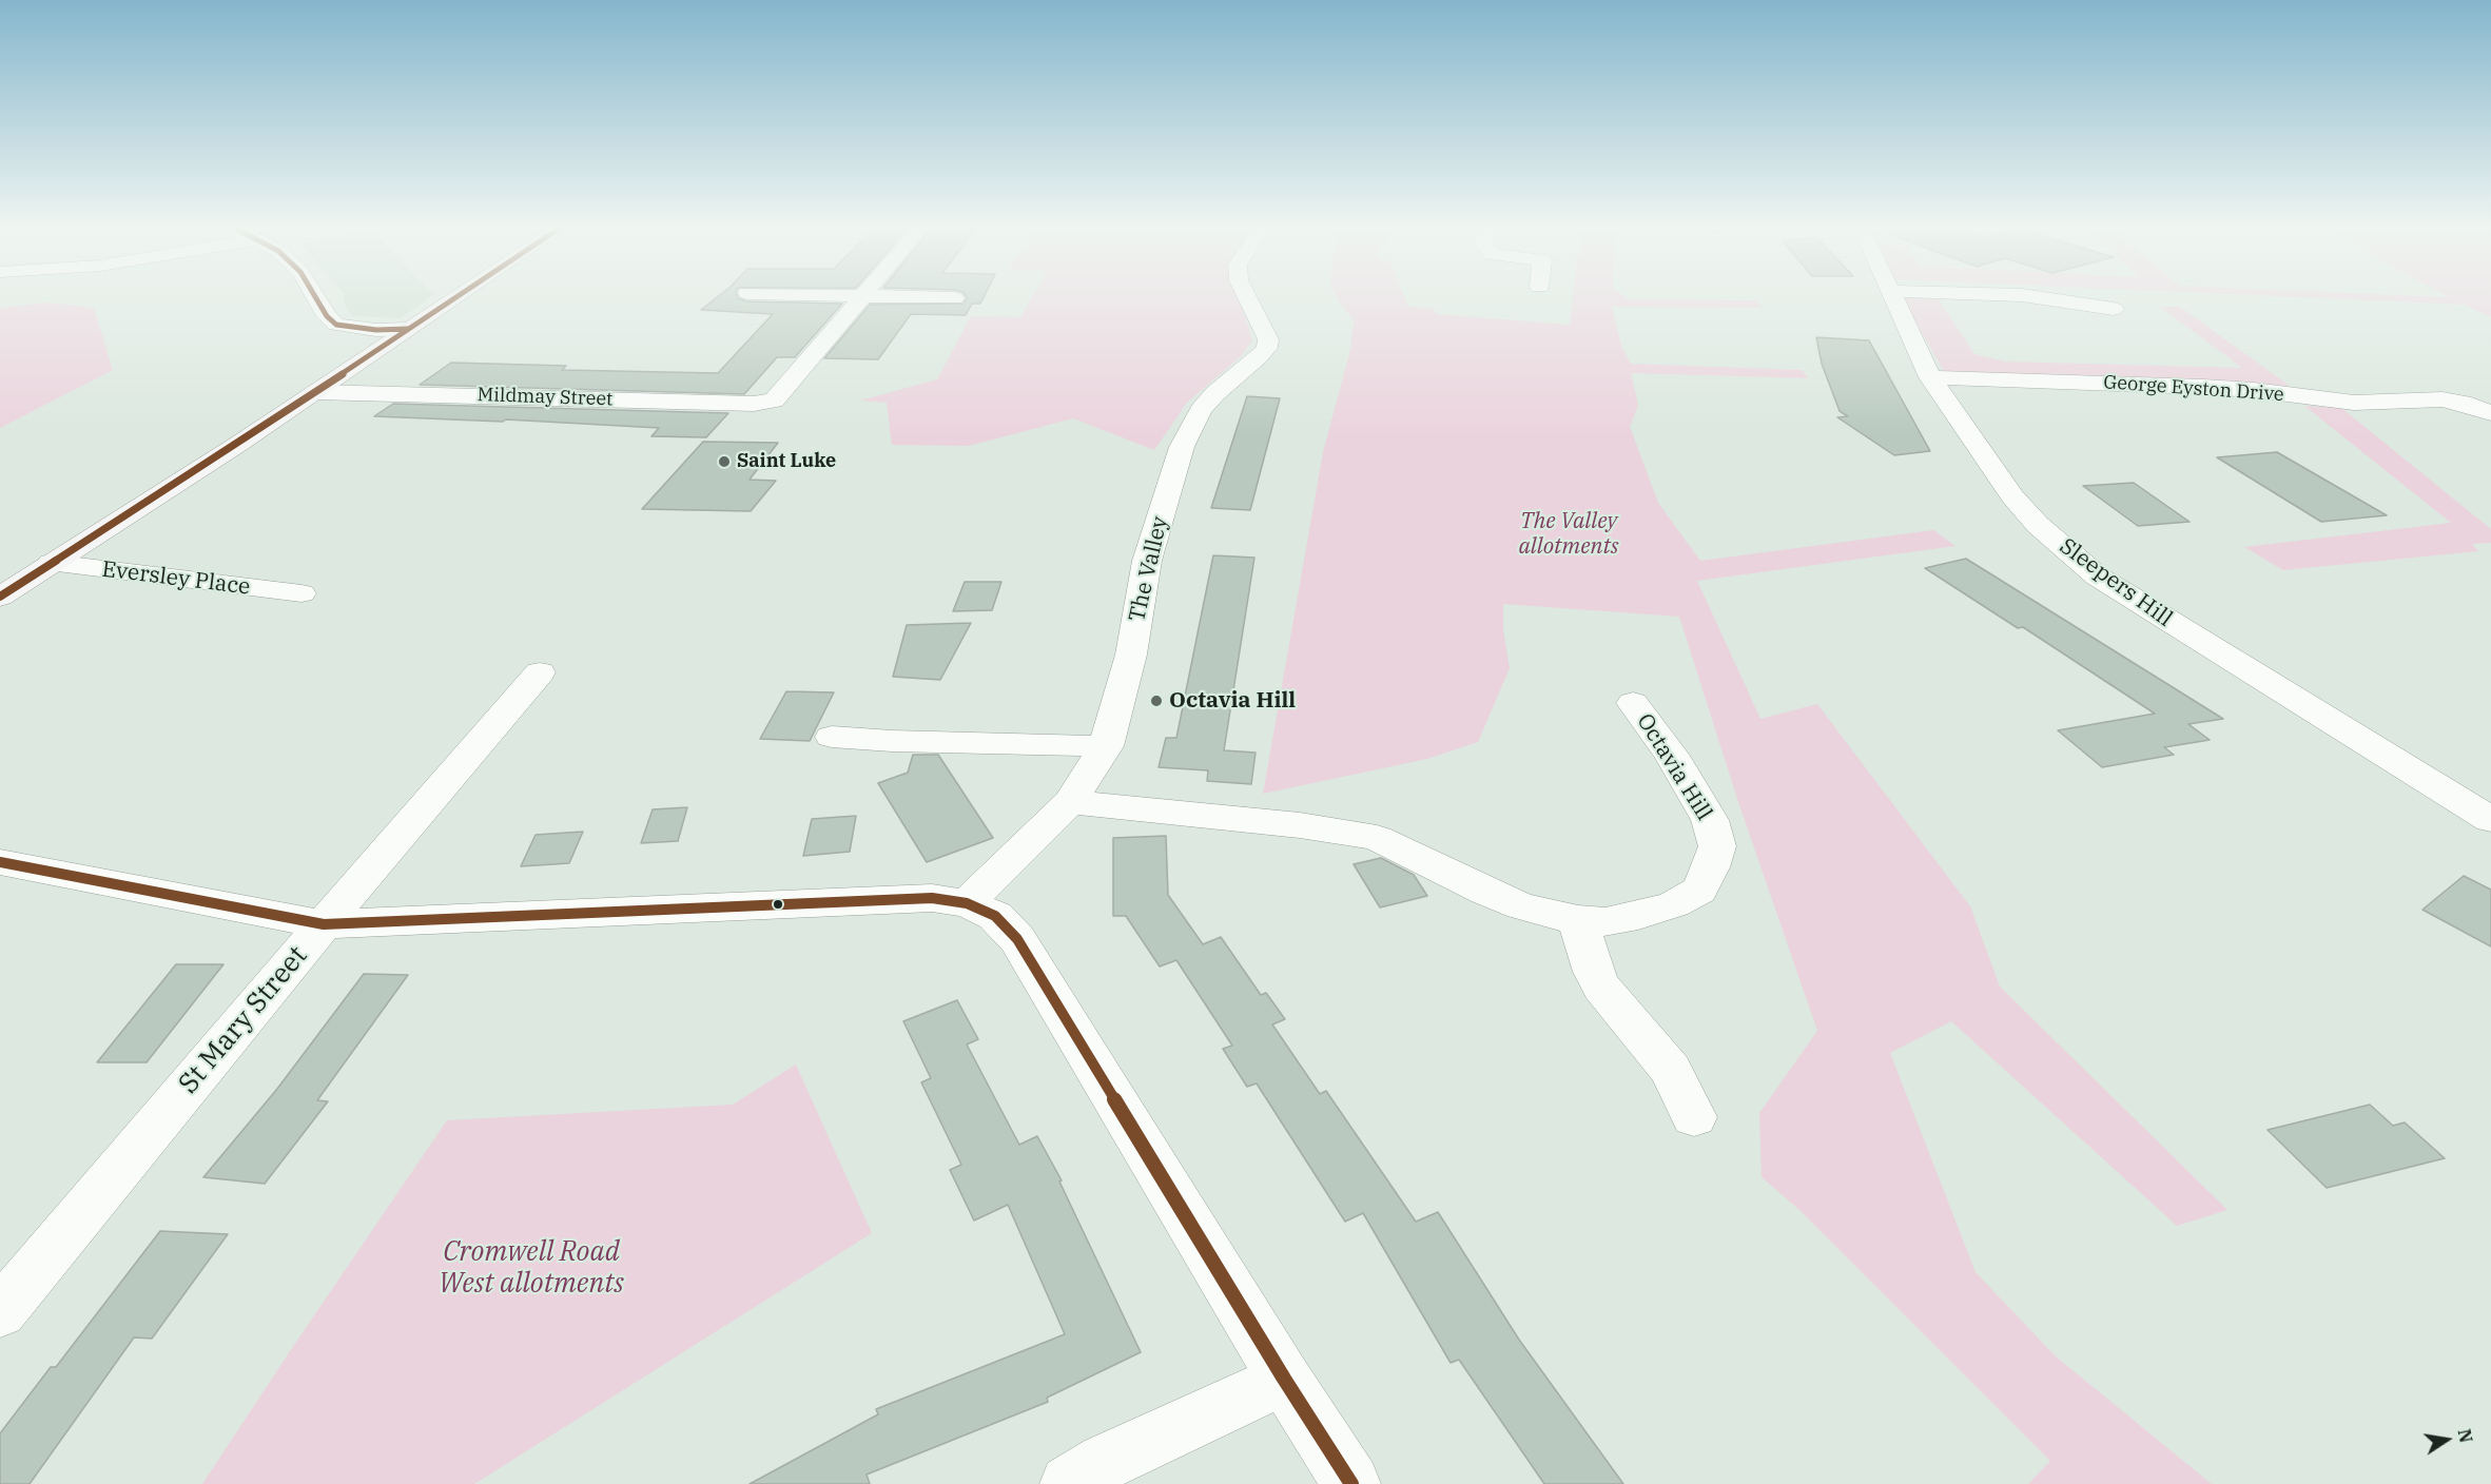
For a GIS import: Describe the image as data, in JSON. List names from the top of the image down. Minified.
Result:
{"streets":{"street":["George Eyston Drive","Mildmay Street","The Valley","Eversley Place","Sleepers Hill","Octavia Hill","St Mary Street"]},"crossings":[["George Eyston Drive","Sleepers Hill"],["The Valley","Octavia Hill"]],"parks":["The Valley allotments","Cromwell Road West allotments"],"places":["Saint Luke","Octavia Hill"],"north":"right"}
